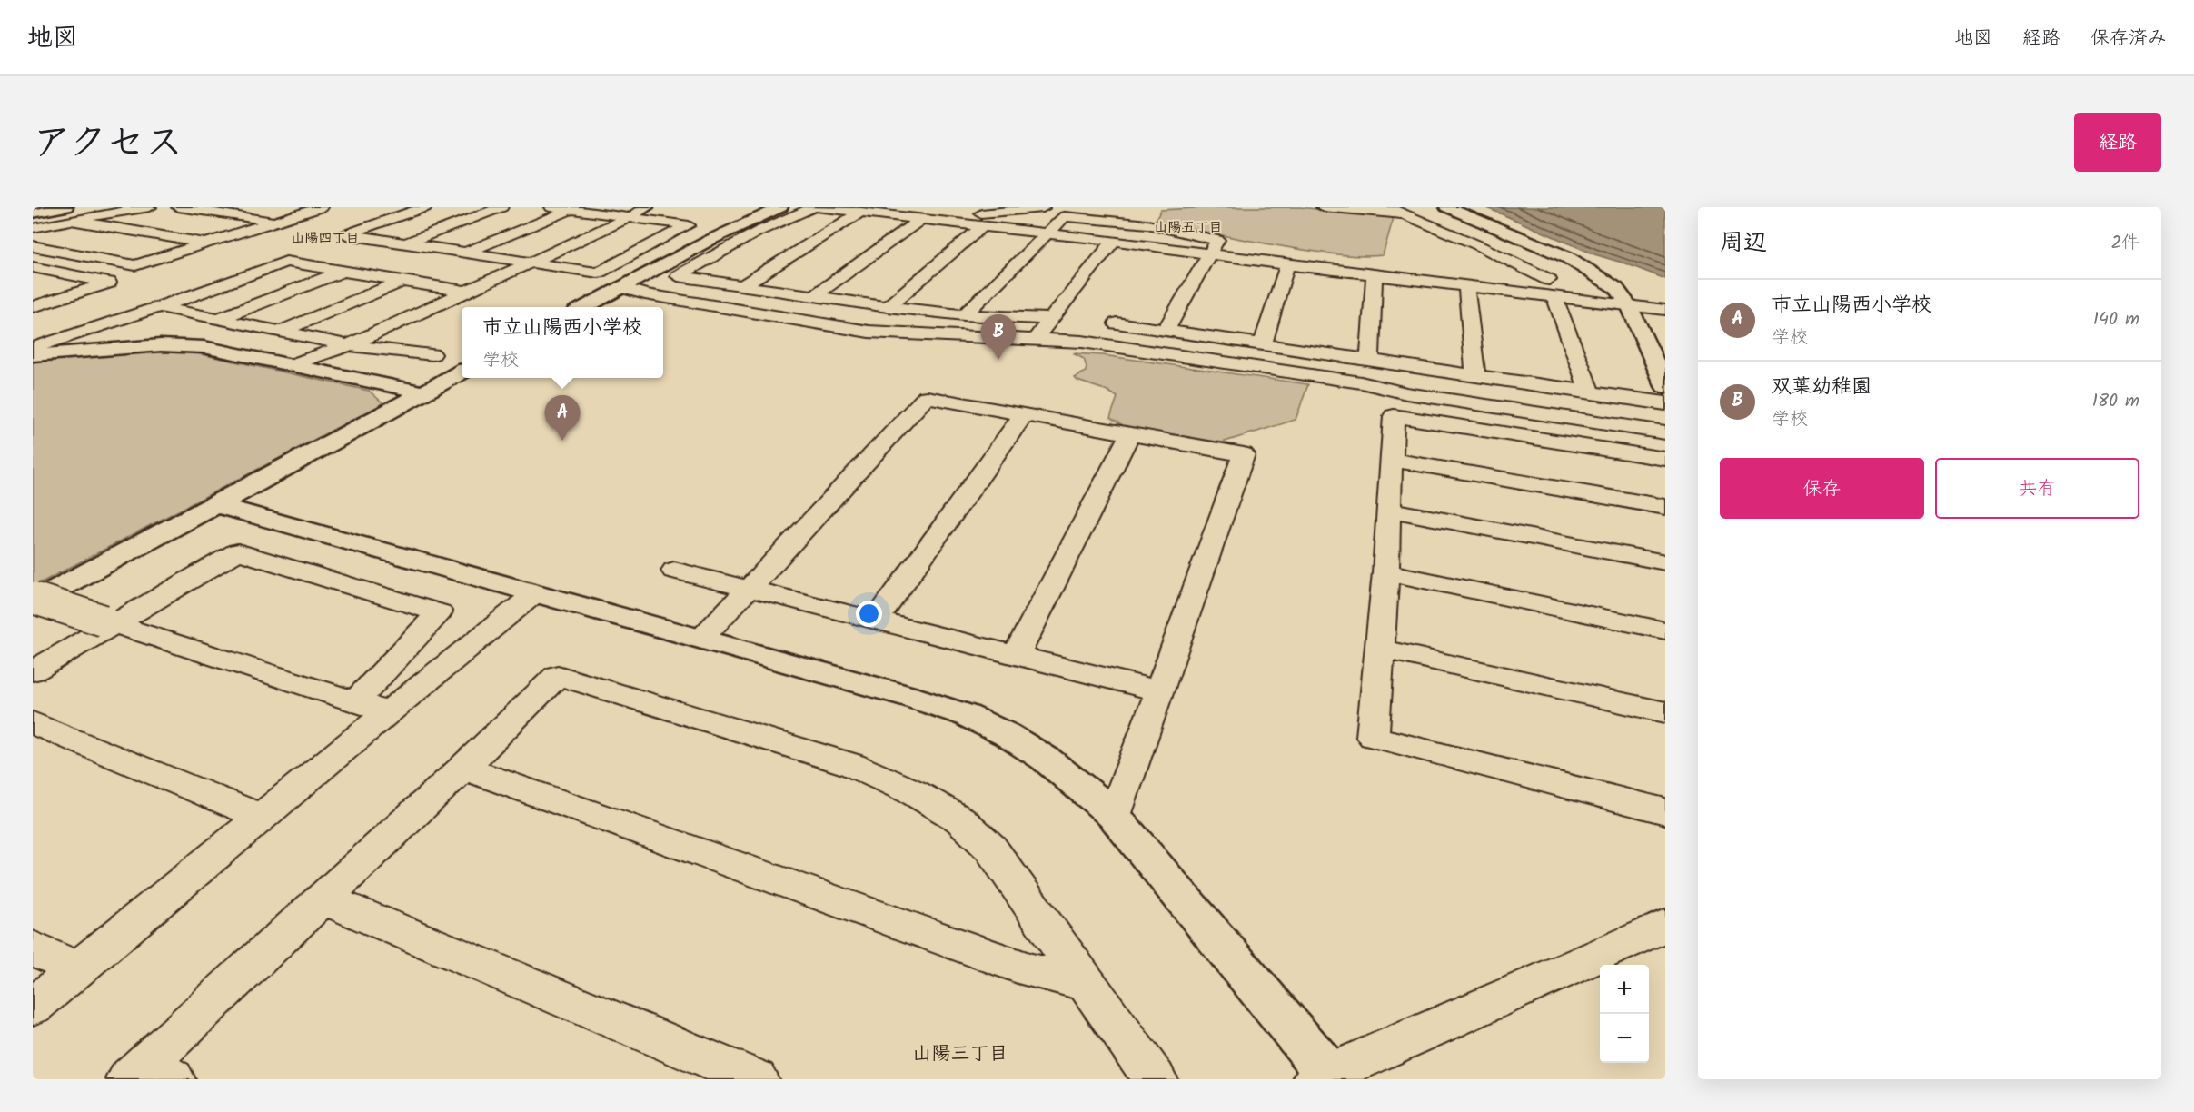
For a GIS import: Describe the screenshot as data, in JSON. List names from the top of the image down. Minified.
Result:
{"districts":["山陽五丁目","山陽四丁目","山陽三丁目"],"page":{"header":"地図","nav":["地図","経路","保存済み"],"title":"アクセス","buttons":["経路",["保存","共有"]],"heading":["周辺","2件"],"list":[{"mark":"A","name":"市立山陽西小学校","note":"学校","value":"140 m"},{"mark":"B","name":"双葉幼稚園","note":"学校","value":"180 m"}],"popup":["市立山陽西小学校","学校"],"pins":["B","A"],"map_buttons":["+","−"]}}
